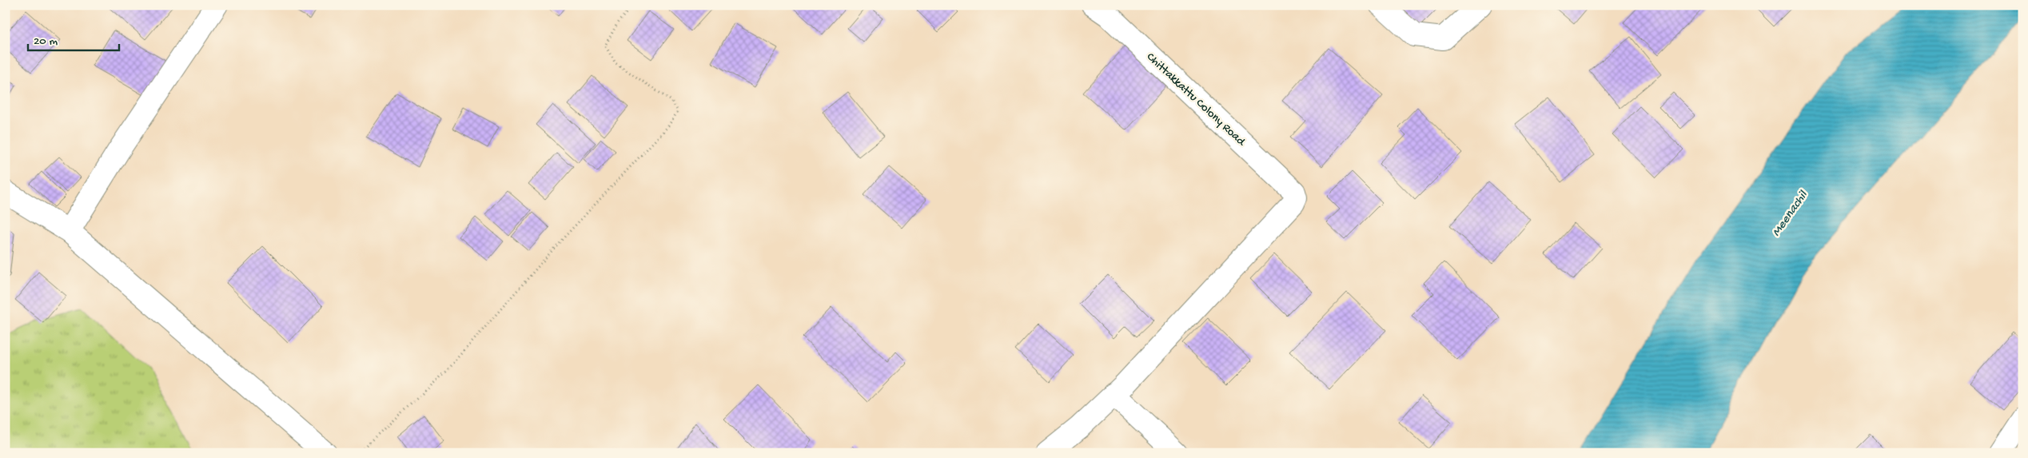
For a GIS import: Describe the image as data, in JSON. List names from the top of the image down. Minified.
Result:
{"streets":{"street":["Chittakkattu Colony Road"]},"water":["Meenachil"],"scale_bar":"20 m"}
